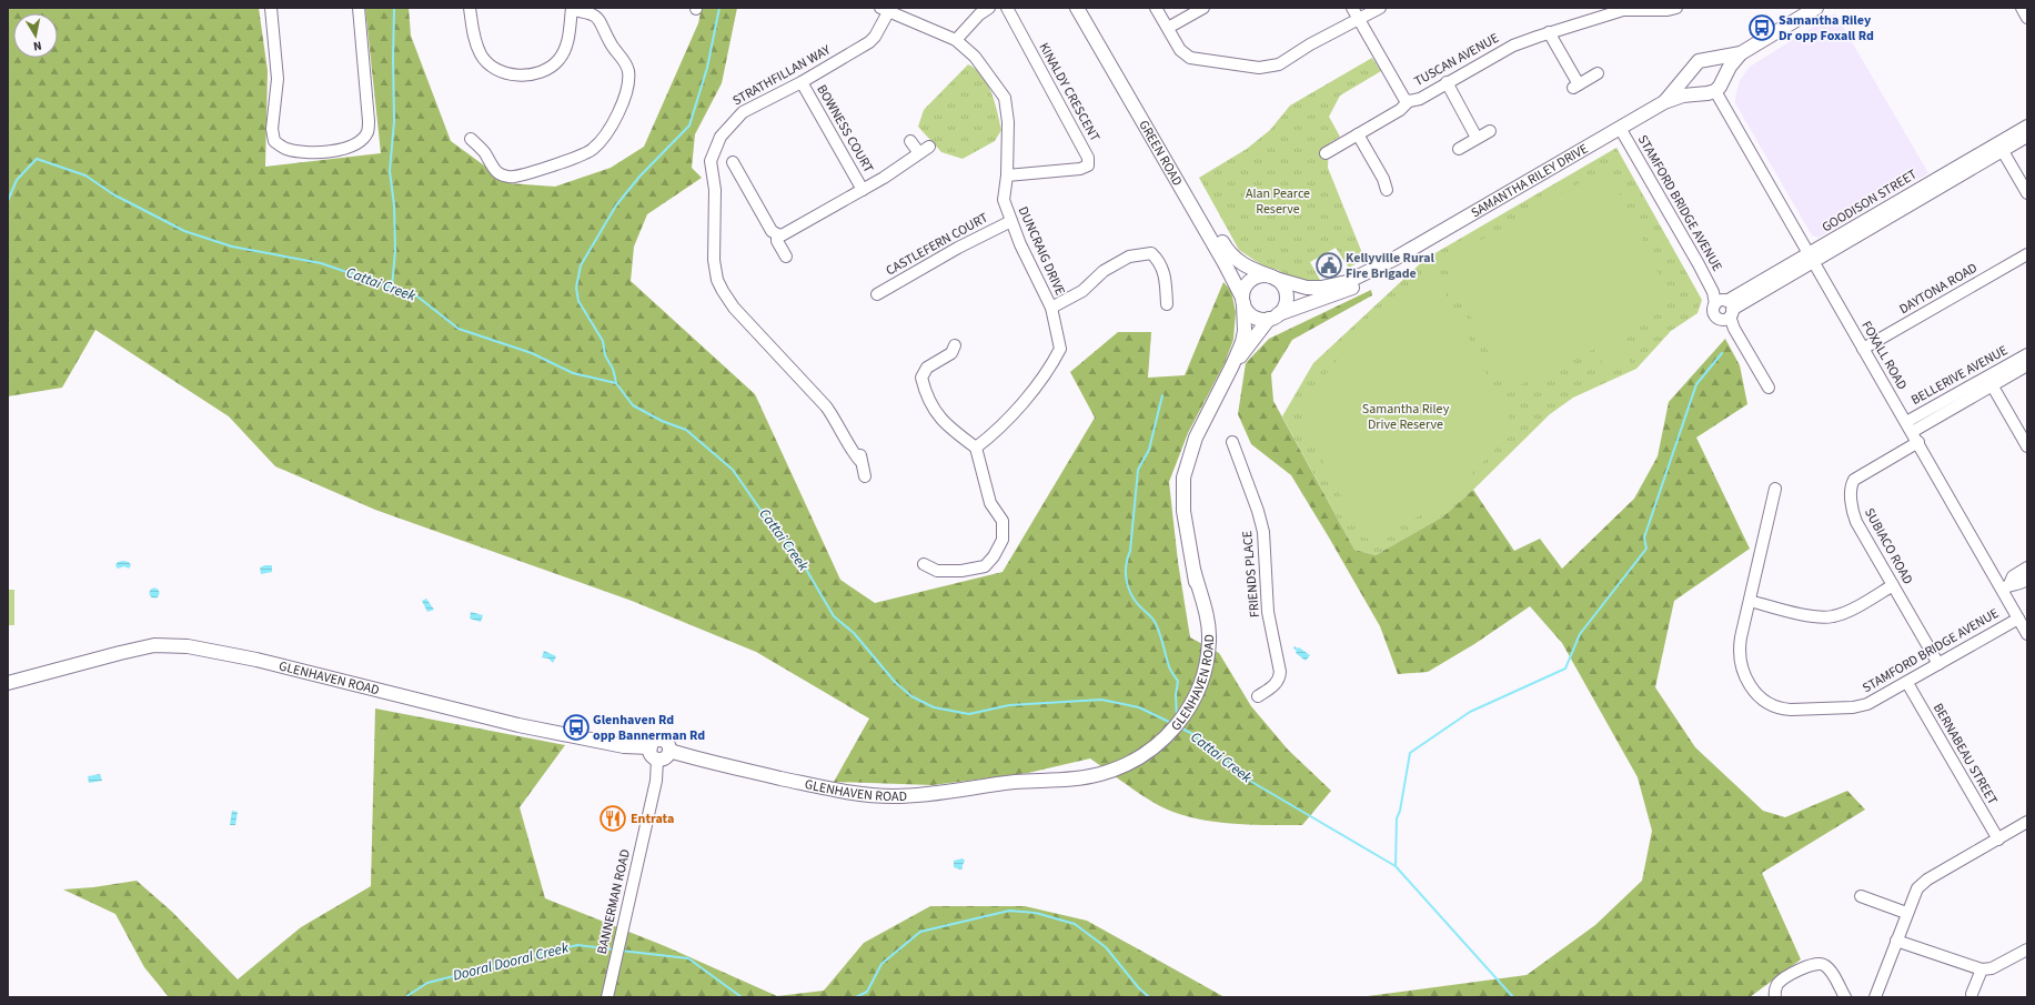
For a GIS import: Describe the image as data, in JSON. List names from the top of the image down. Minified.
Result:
{"streets":{"main road":["GREEN ROAD","SAMANTHA RILEY DRIVE","GLENHAVEN ROAD"],"street":["TUSCAN AVENUE","STRATHFILLAN WAY","KINALDY CRESCENT","BOWNESS COURT","GOODISON STREET","STAMFORD BRIDGE AVENUE","CASTLEFERN COURT","DUNCRAIG DRIVE","DAYTONA ROAD","FOXALL ROAD","BELLERIVE AVENUE","SUBIACO ROAD","FRIENDS PLACE","BERNABEAU STREET","BANNERMAN ROAD"]},"crossings":[["STRATHFILLAN WAY","BOWNESS COURT"],["STRATHFILLAN WAY","DUNCRAIG DRIVE"],["KINALDY CRESCENT","DUNCRAIG DRIVE"],["GREEN ROAD","SAMANTHA RILEY DRIVE"],["GREEN ROAD","GLENHAVEN ROAD"],["SAMANTHA RILEY DRIVE","STAMFORD BRIDGE AVENUE"],["SAMANTHA RILEY DRIVE","FOXALL ROAD"],["SAMANTHA RILEY DRIVE","GLENHAVEN ROAD"],["GOODISON STREET","STAMFORD BRIDGE AVENUE"],["GOODISON STREET","FOXALL ROAD"],["STAMFORD BRIDGE AVENUE","FOXALL ROAD"],["STAMFORD BRIDGE AVENUE","SUBIACO ROAD"],["STAMFORD BRIDGE AVENUE","BERNABEAU STREET"],["CASTLEFERN COURT","DUNCRAIG DRIVE"],["DAYTONA ROAD","FOXALL ROAD"],["FOXALL ROAD","BELLERIVE AVENUE"],["FOXALL ROAD","SUBIACO ROAD"],["GLENHAVEN ROAD","BANNERMAN ROAD"]],"water":["Cattai Creek","Dooral Dooral Creek"],"parks":["Alan Pearce Reserve","Samantha Riley Drive Reserve"],"places":{"bus stop":["Samantha Riley Dr opp Foxall Rd","Glenhaven Rd opp Bannerman Rd"],"public building":["Kellyville Rural Fire Brigade"],"restaurant":["Entrata"]},"north":"bottom"}
